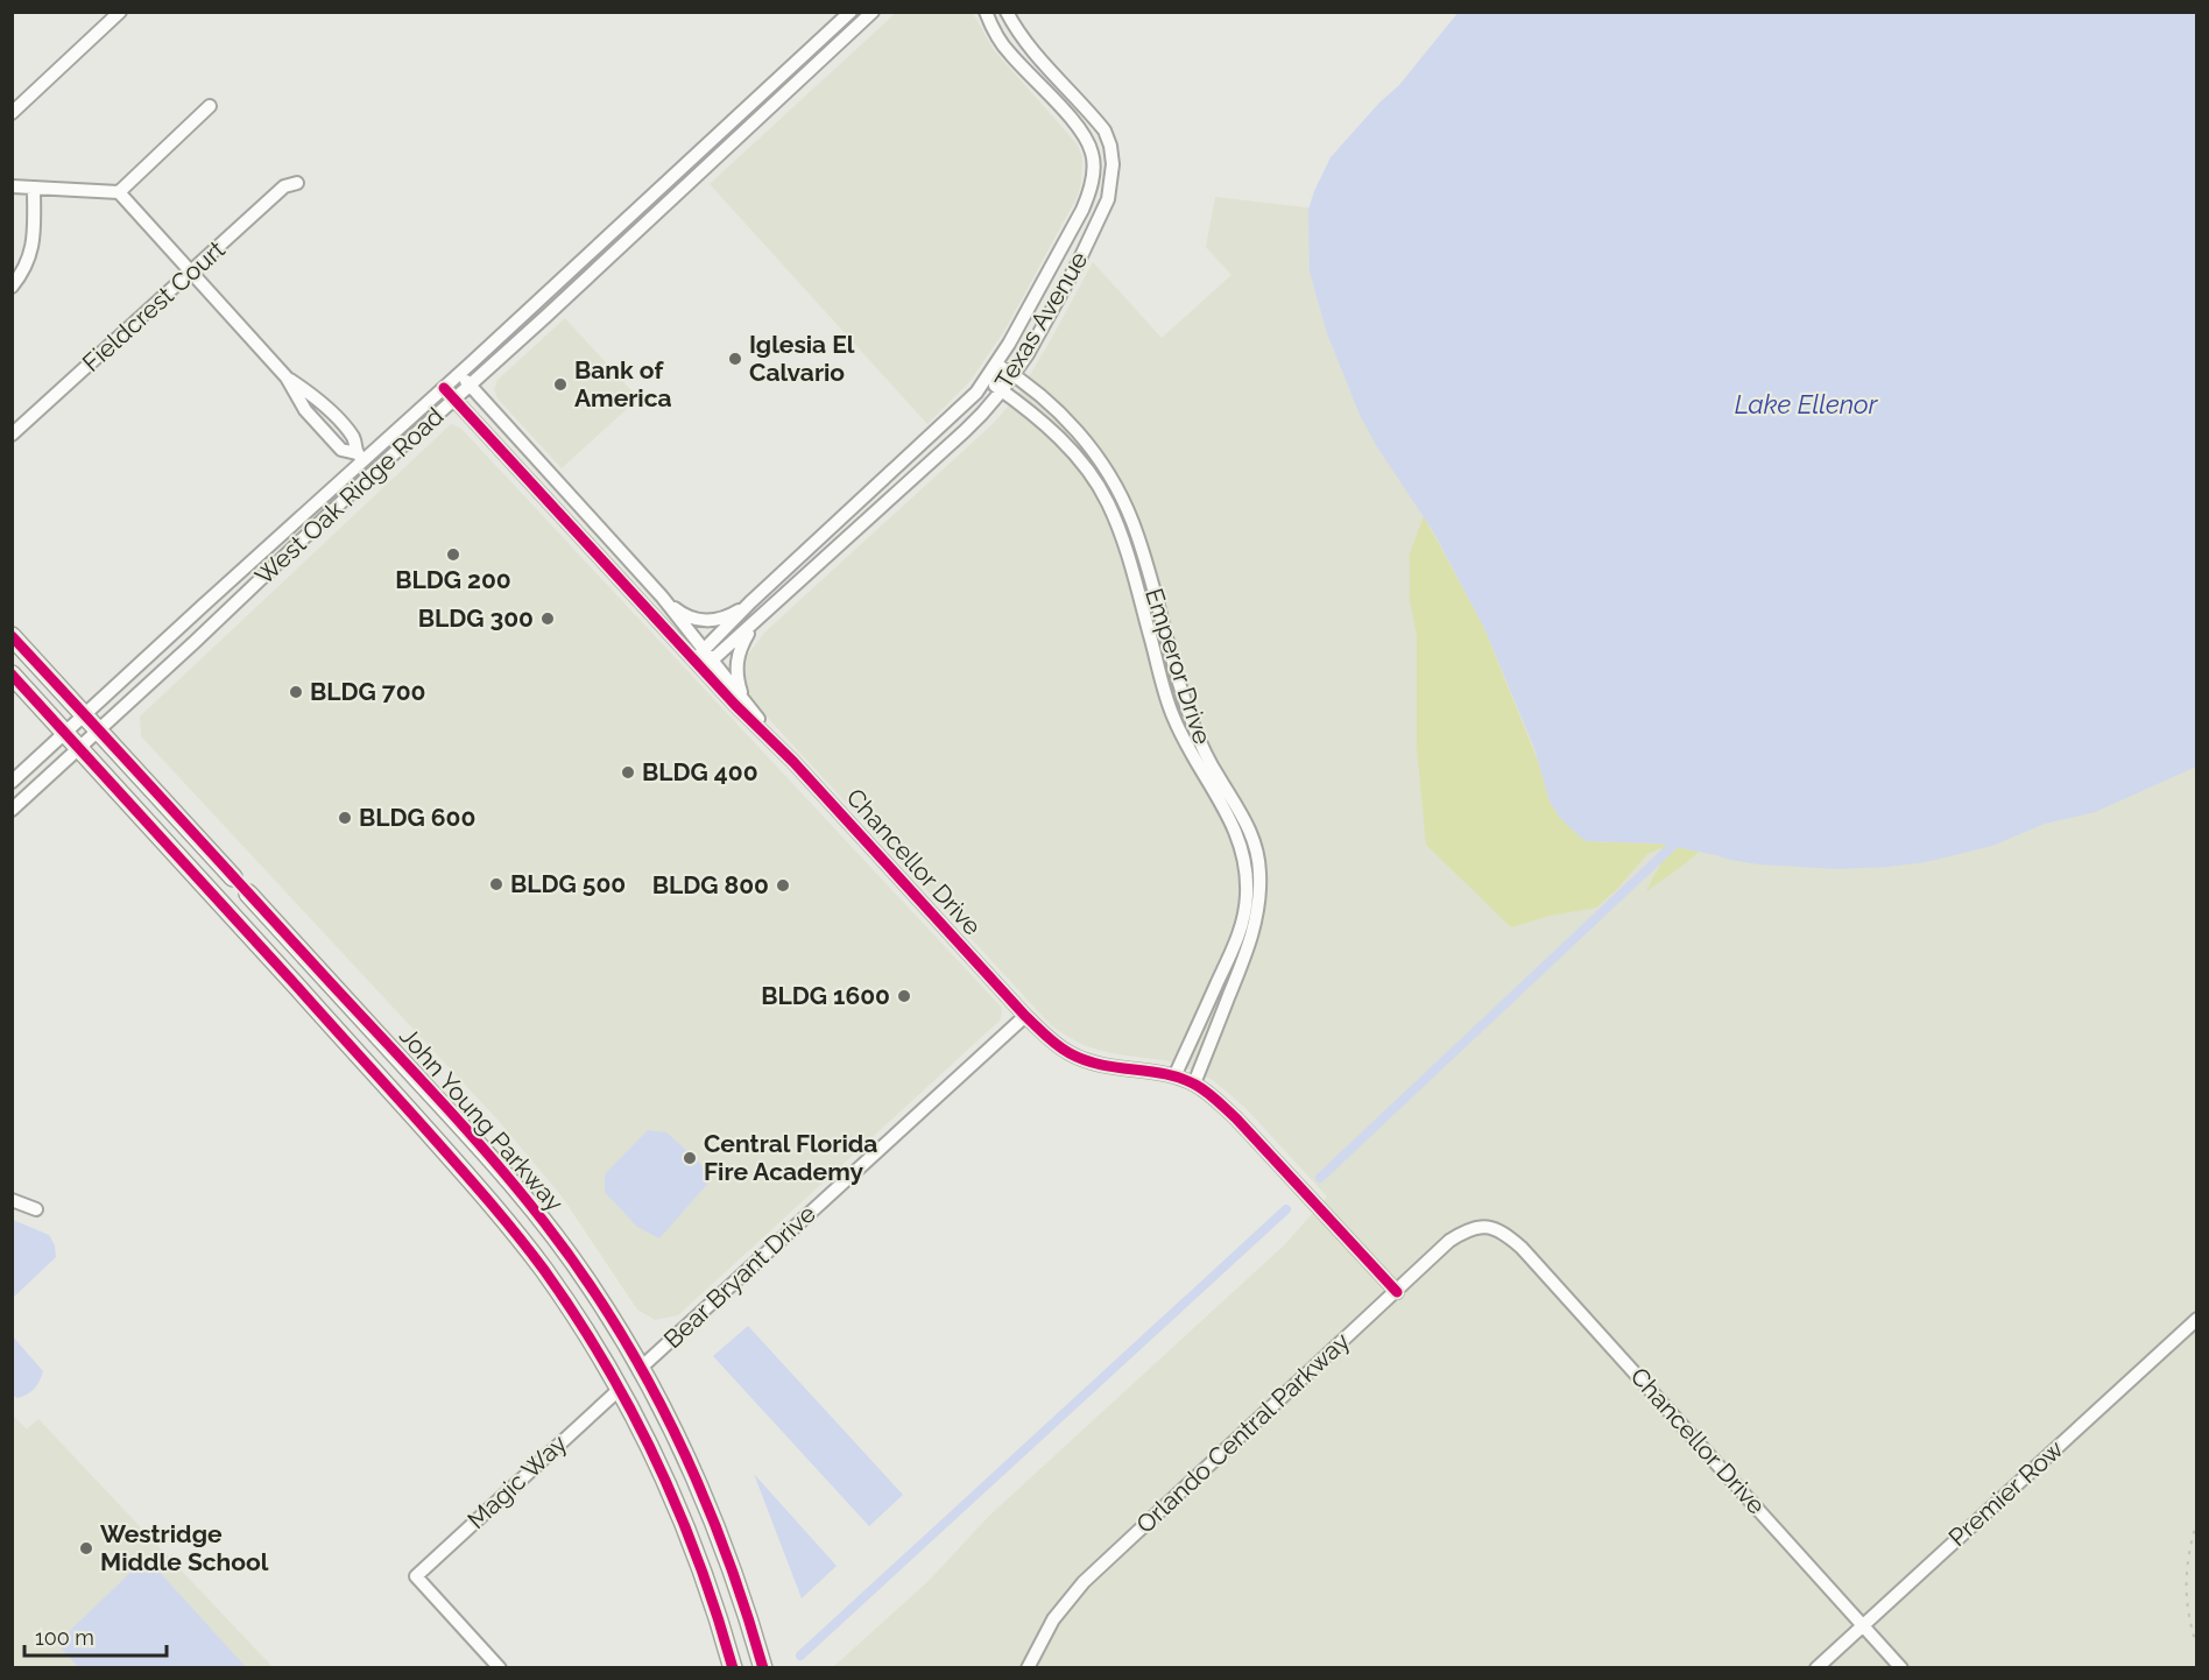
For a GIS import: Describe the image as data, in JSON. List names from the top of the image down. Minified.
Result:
{"streets":{"highway":["John Young Parkway"],"street":["Fieldcrest Court","Texas Avenue","West Oak Ridge Road","Emperor Drive","Chancellor Drive","Bear Bryant Drive","Orlando Central Parkway","Magic Way","Premier Row"]},"crossings":[["Texas Avenue","Emperor Drive"],["Texas Avenue","Chancellor Drive"],["West Oak Ridge Road","Chancellor Drive"],["West Oak Ridge Road","John Young Parkway"],["Emperor Drive","Chancellor Drive"],["Chancellor Drive","Bear Bryant Drive"],["Chancellor Drive","Orlando Central Parkway"],["Chancellor Drive","Premier Row"],["John Young Parkway","Bear Bryant Drive"],["John Young Parkway","Magic Way"]],"water":["Lake Ellenor"],"places":["Iglesia El Calvario","Bank of America","BLDG 200","BLDG 300","BLDG 700","BLDG 400","BLDG 600","BLDG 500","BLDG 800","BLDG 1600","Central Florida Fire Academy","Westridge Middle School"],"scale_bar":"100 m"}
